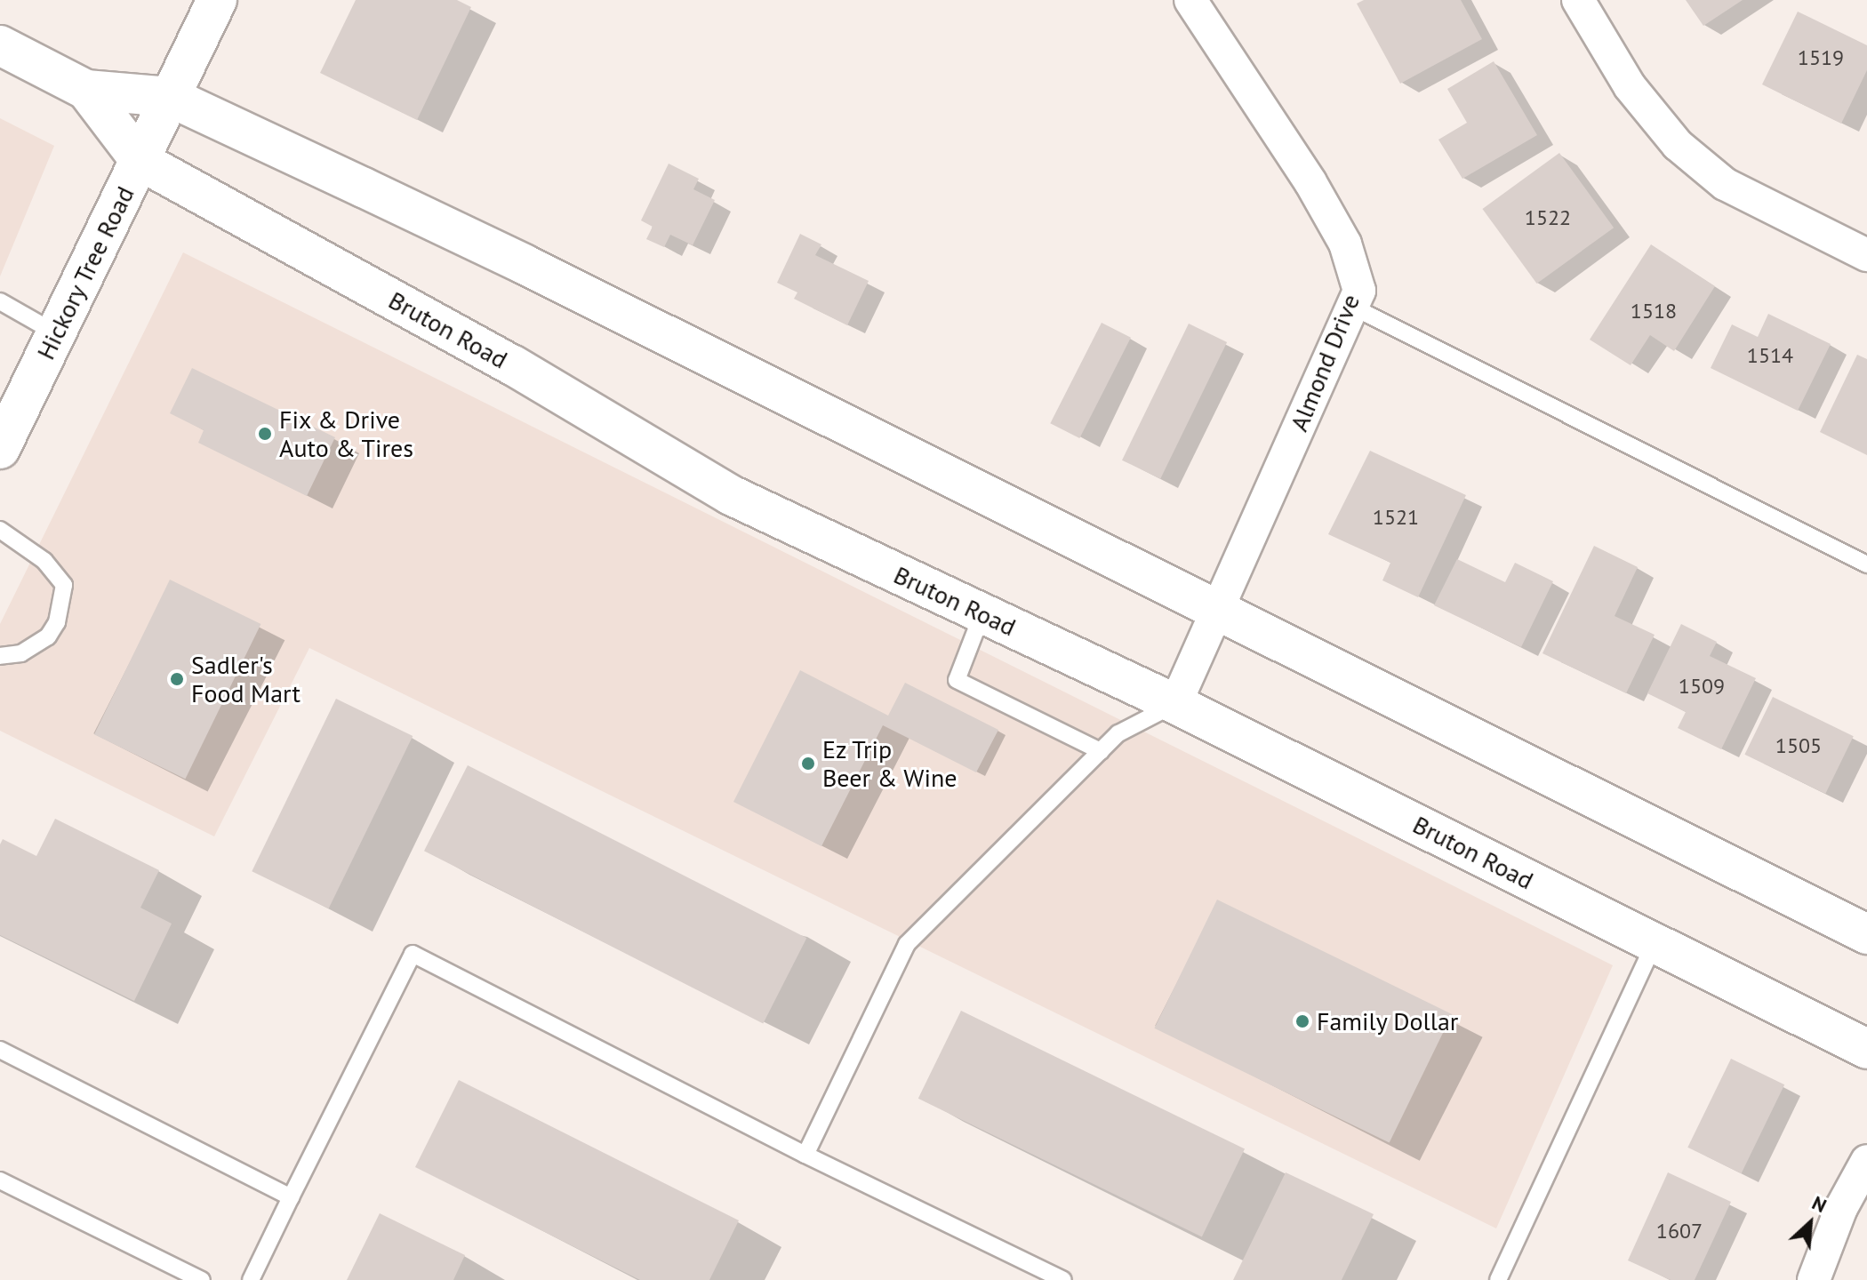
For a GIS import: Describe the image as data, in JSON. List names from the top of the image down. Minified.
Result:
{"streets":{"main road":["Hickory Tree Road","Bruton Road"],"street":["Almond Drive"]},"crossings":[["Hickory Tree Road","Bruton Road"],["Bruton Road","Almond Drive"]],"places":["Fix & Drive Auto & Tires","Sadler's Food Mart","Ez Trip Beer & Wine","Family Dollar"],"house_numbers":["1519","1522","1518","1514","1521","1509","1505","1607"],"north":"top right"}
